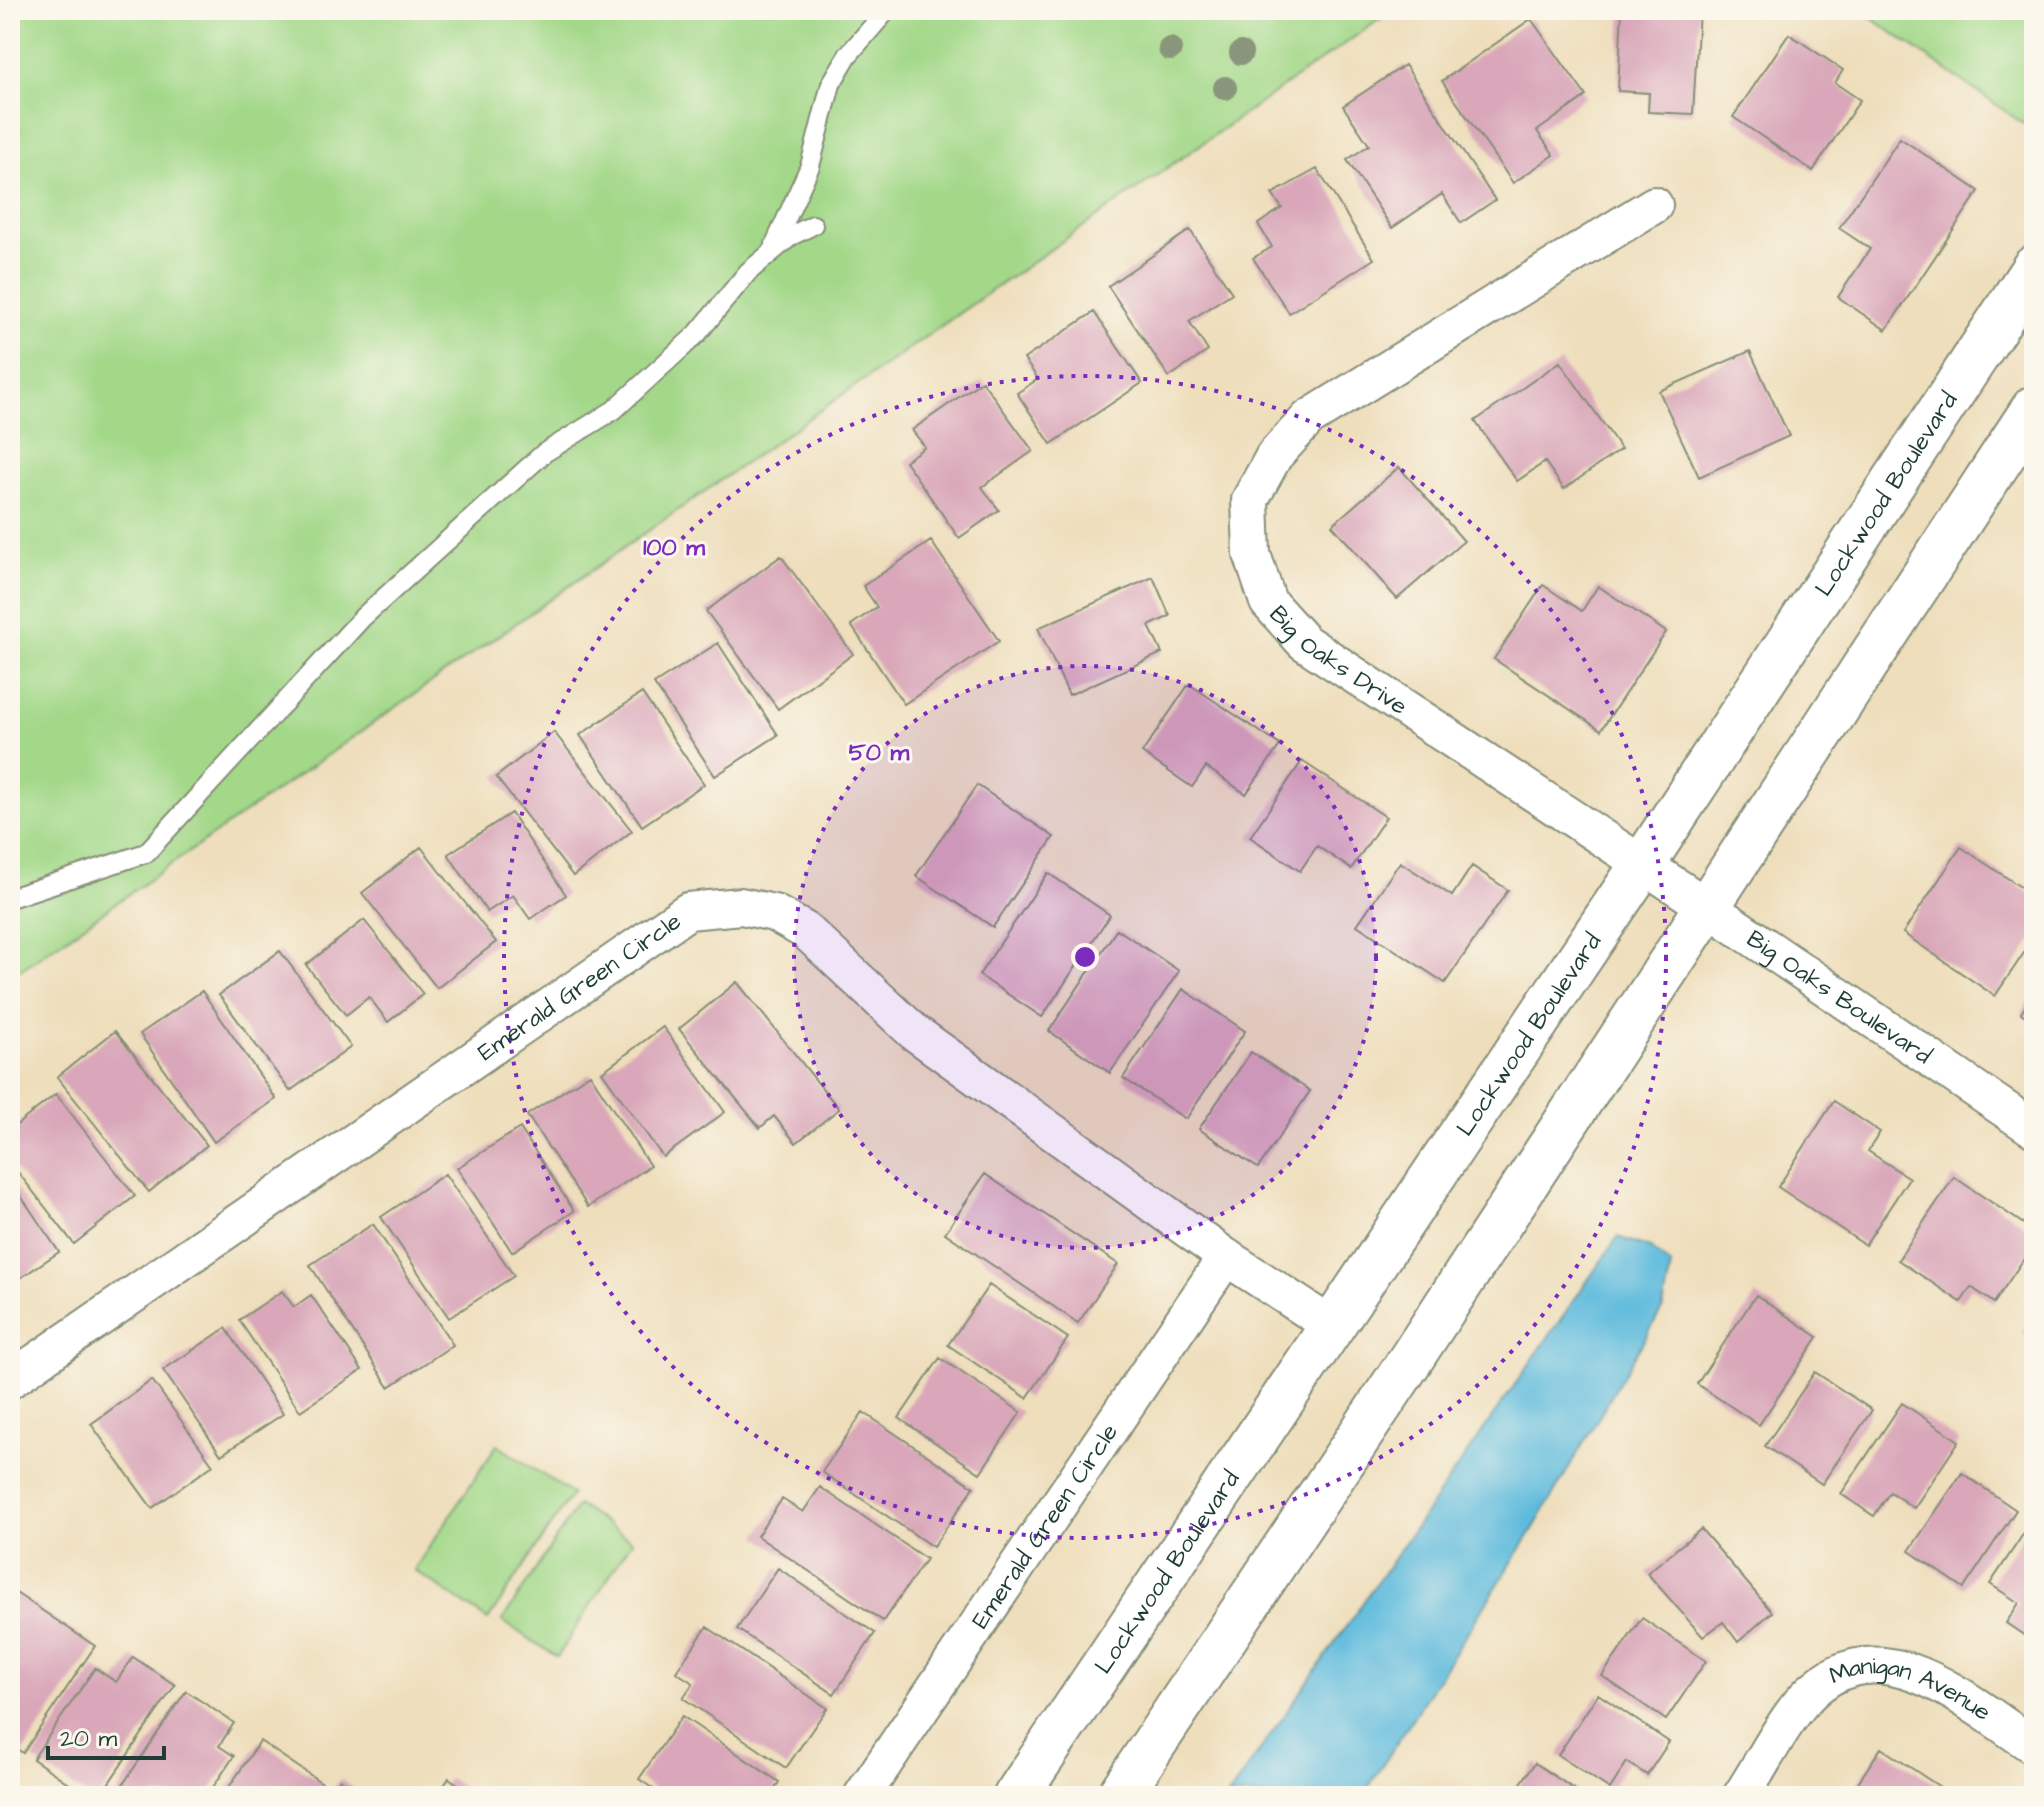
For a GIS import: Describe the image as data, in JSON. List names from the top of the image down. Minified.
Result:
{"streets":{"main road":["Lockwood Boulevard"],"street":["Big Oaks Drive","Emerald Green Circle","Big Oaks Boulevard","Manigan Avenue"]},"crossings":[["Lockwood Boulevard","Big Oaks Drive"],["Lockwood Boulevard","Emerald Green Circle"],["Lockwood Boulevard","Big Oaks Boulevard"],["Big Oaks Drive","Big Oaks Boulevard"]],"scale_bar":"20 m","rings":["100 m","50 m"]}
